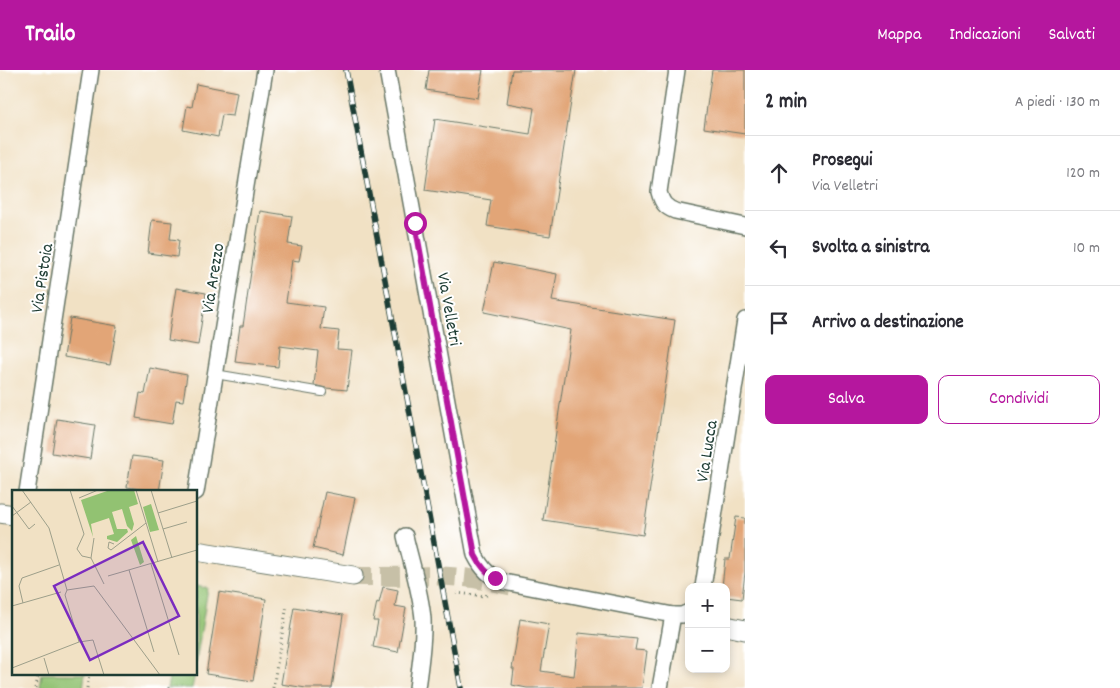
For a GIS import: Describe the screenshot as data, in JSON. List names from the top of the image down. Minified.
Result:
{"streets":{"street":["Via Pistoia","Via Arezzo","Via Velletri","Via Lucca"]},"page":{"header":"Trailo","nav":["Mappa","Indicazioni","Salvati"],"heading":["2 min","A piedi · 130 m"],"list":[["Prosegui","Via Velletri","120 m"],["Svolta a sinistra","10 m"],"Arrivo a destinazione"],"buttons":["Salva","Condividi"],"map_buttons":["+","−"]}}
